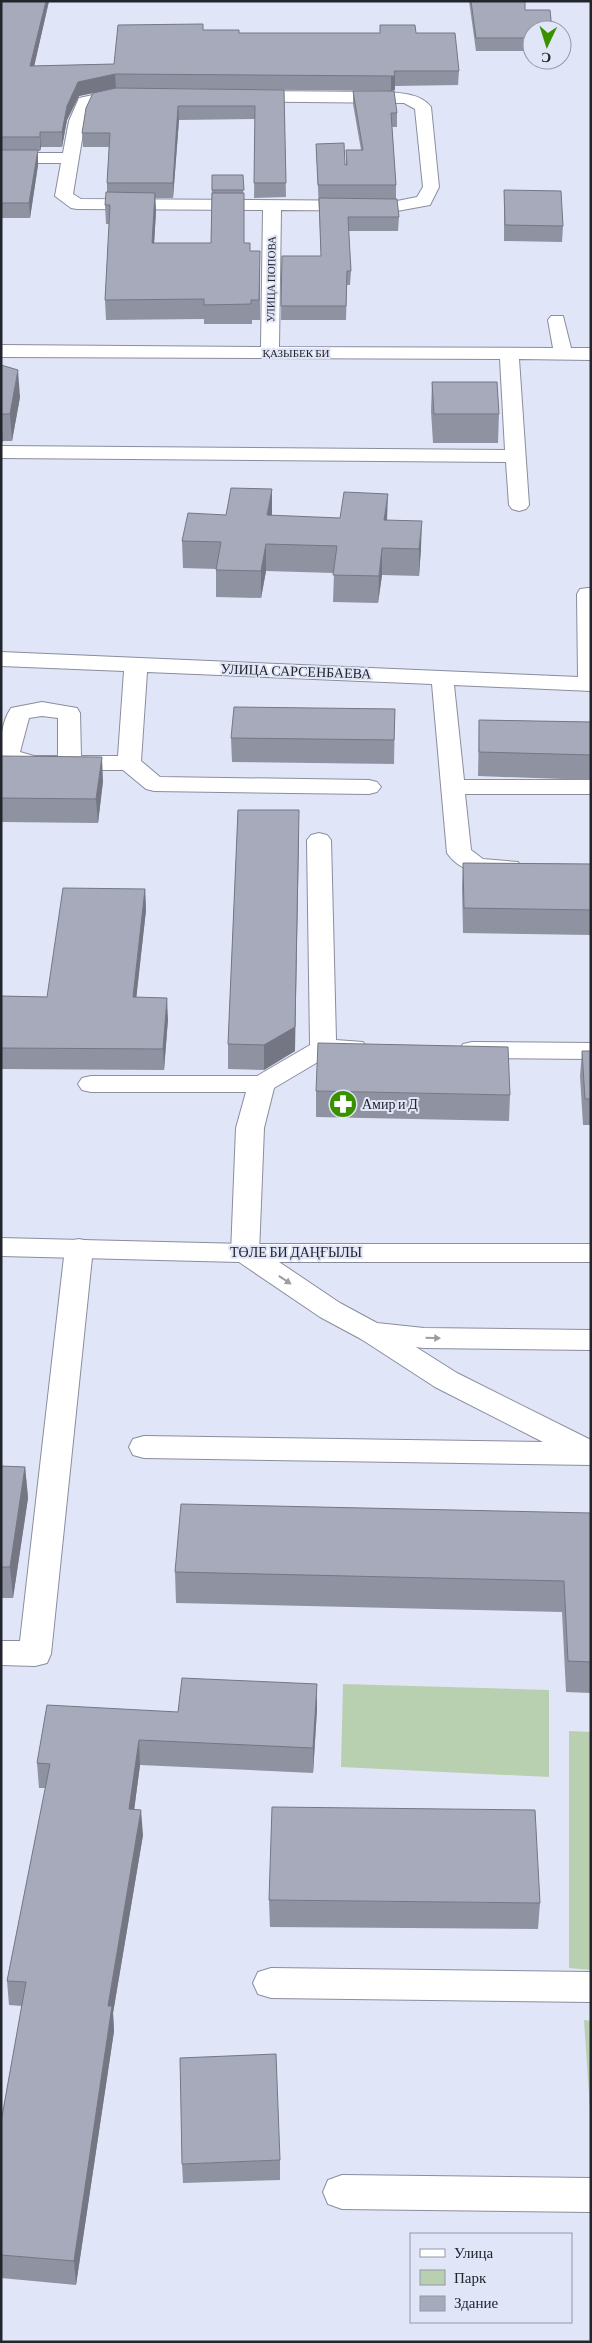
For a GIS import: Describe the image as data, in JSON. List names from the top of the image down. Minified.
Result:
{"streets":{"street":["УЛИЦА ПОПОВА","ҚАЗЫБЕК БИ","УЛИЦА САРСЕНБАЕВА","ТӨЛЕ БИ ДАҢҒЫЛЫ"]},"crossings":[["УЛИЦА ПОПОВА","ҚАЗЫБЕК БИ"]],"places":{"pharmacy":["Амир и Д"]},"legend":["Улица","Парк","Здание"],"north":"bottom"}
